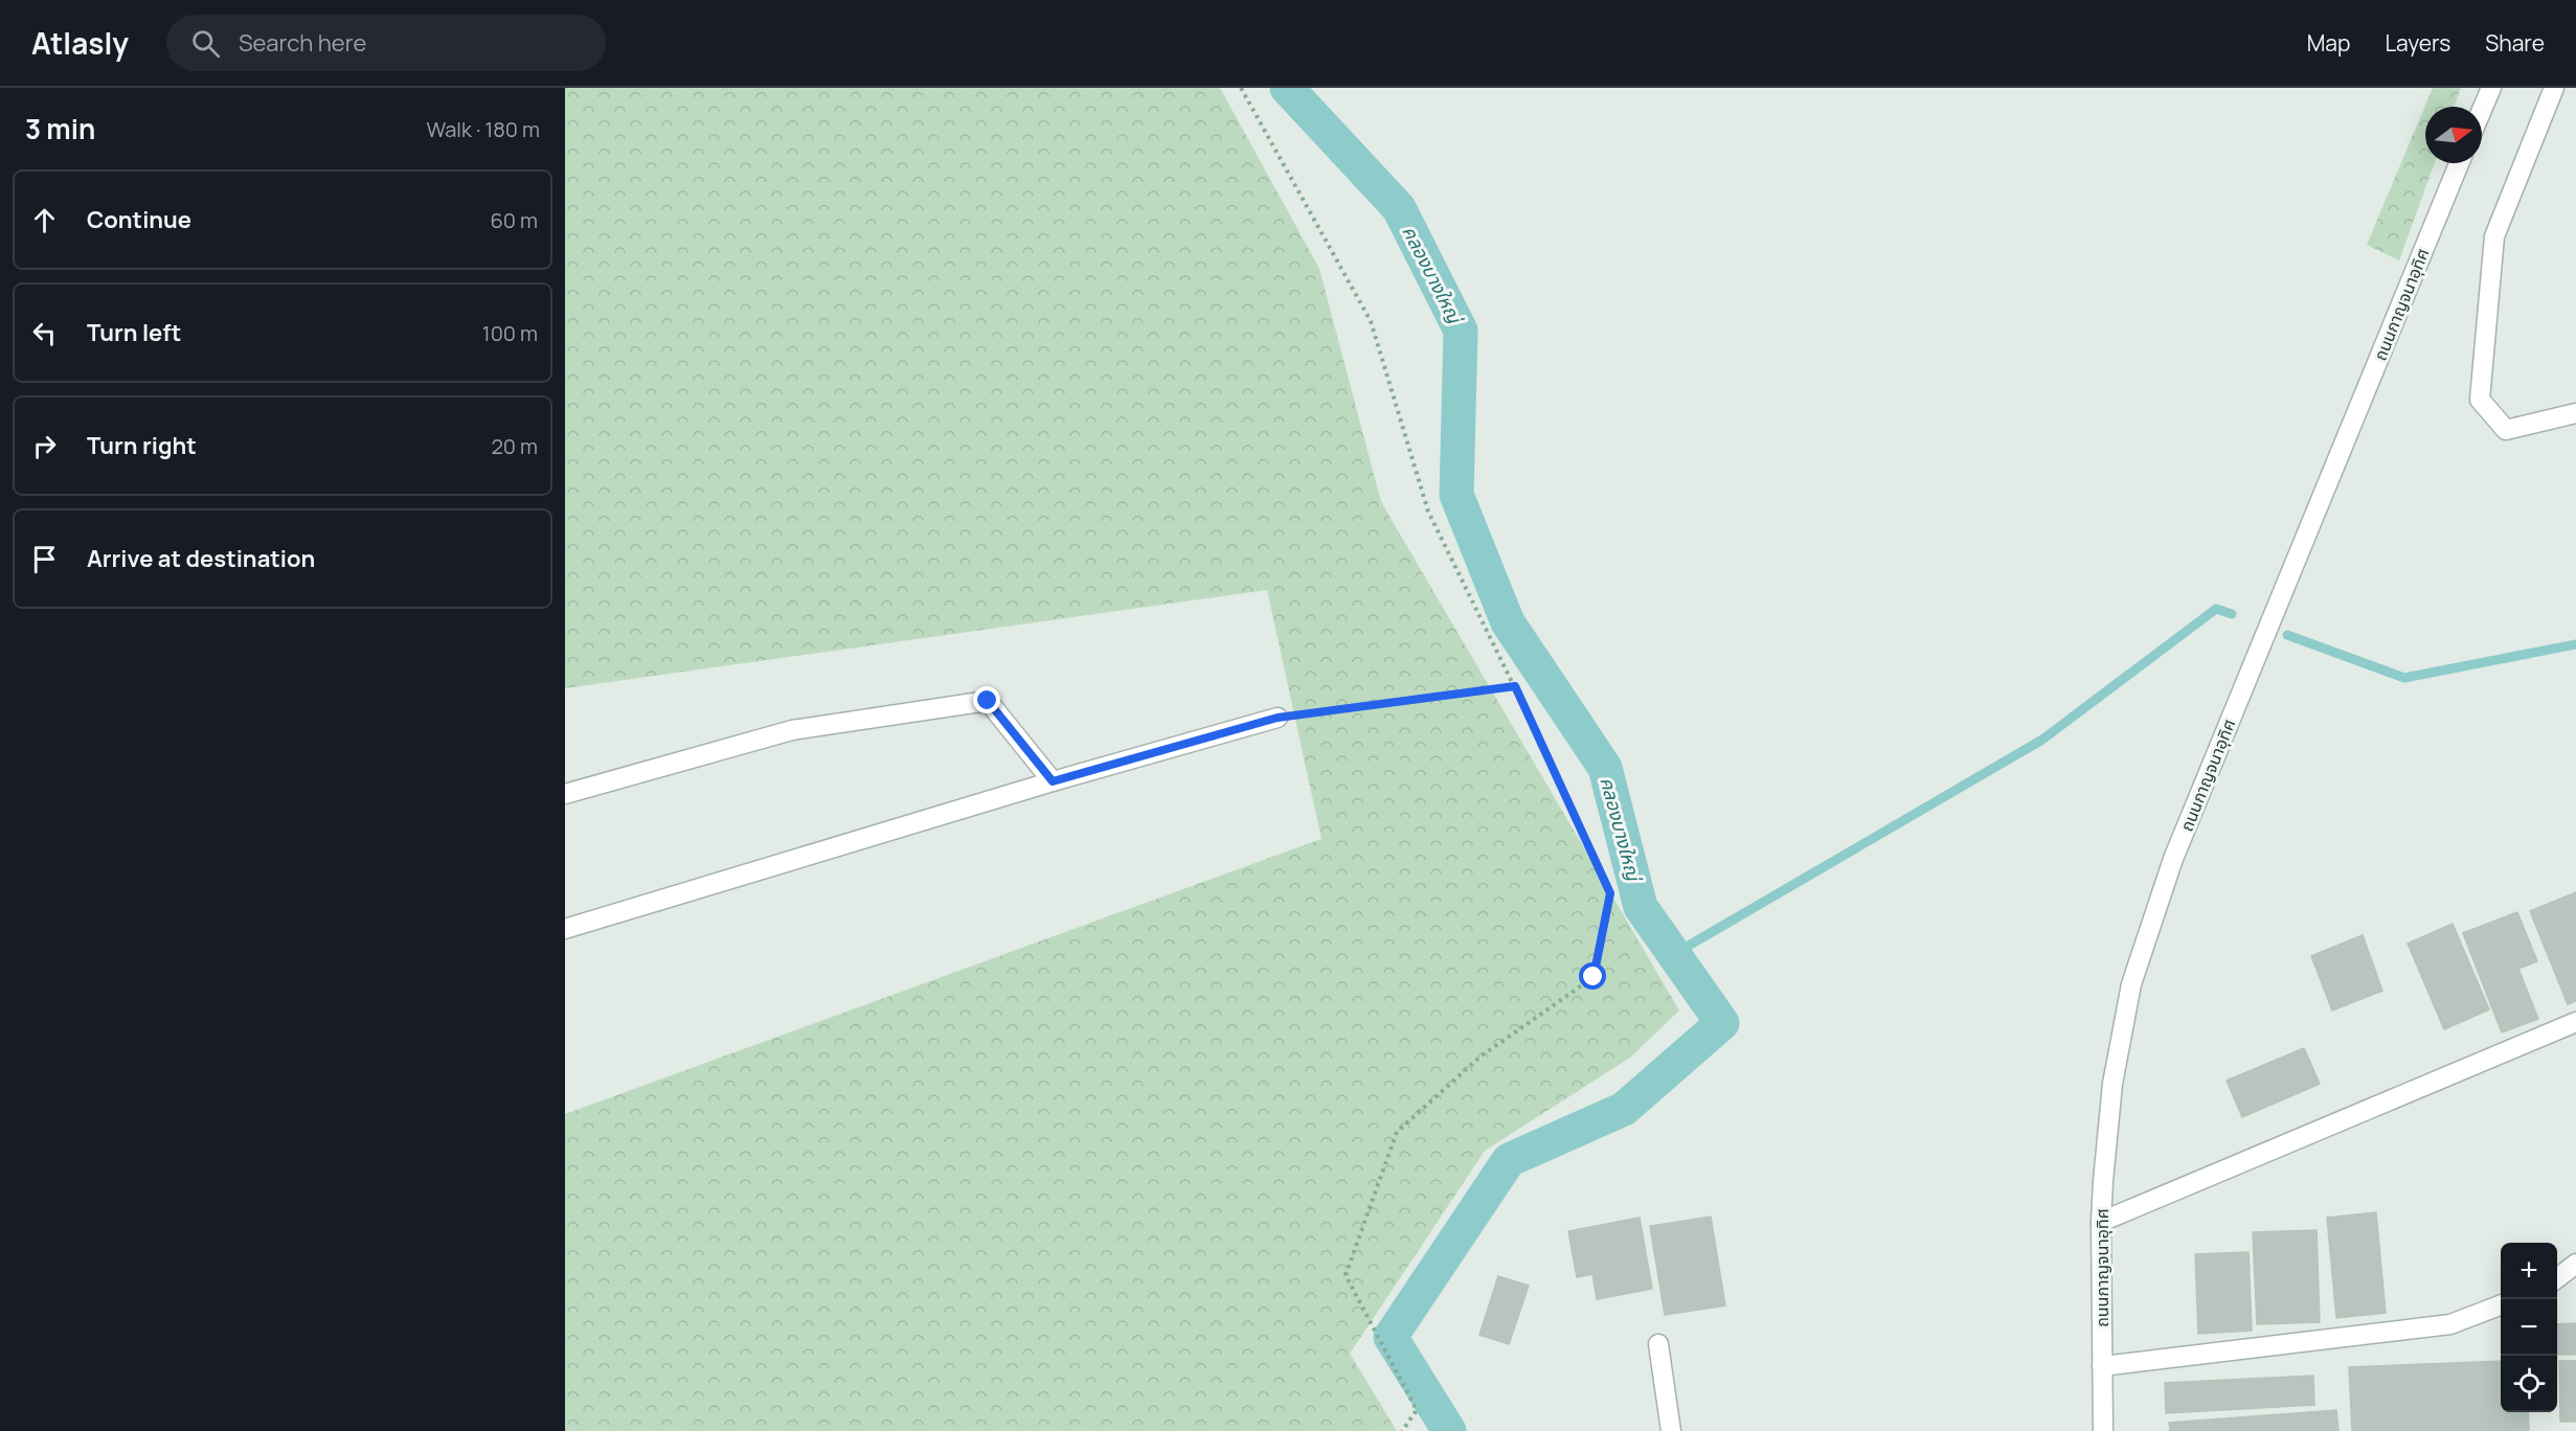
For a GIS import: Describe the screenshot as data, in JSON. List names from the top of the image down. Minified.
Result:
{"streets":{"street":["ถนนกาญจนาอุทิศ"]},"water":["คลองบางใหญ่"],"north":"right","page":{"header":"Atlasly","search":"Search here","nav":["Map","Layers","Share"],"heading":["3 min","Walk · 180 m"],"list":[["Continue","60 m"],["Turn left","100 m"],["Turn right","20 m"],"Arrive at destination"],"map_buttons":["+","−"]}}
